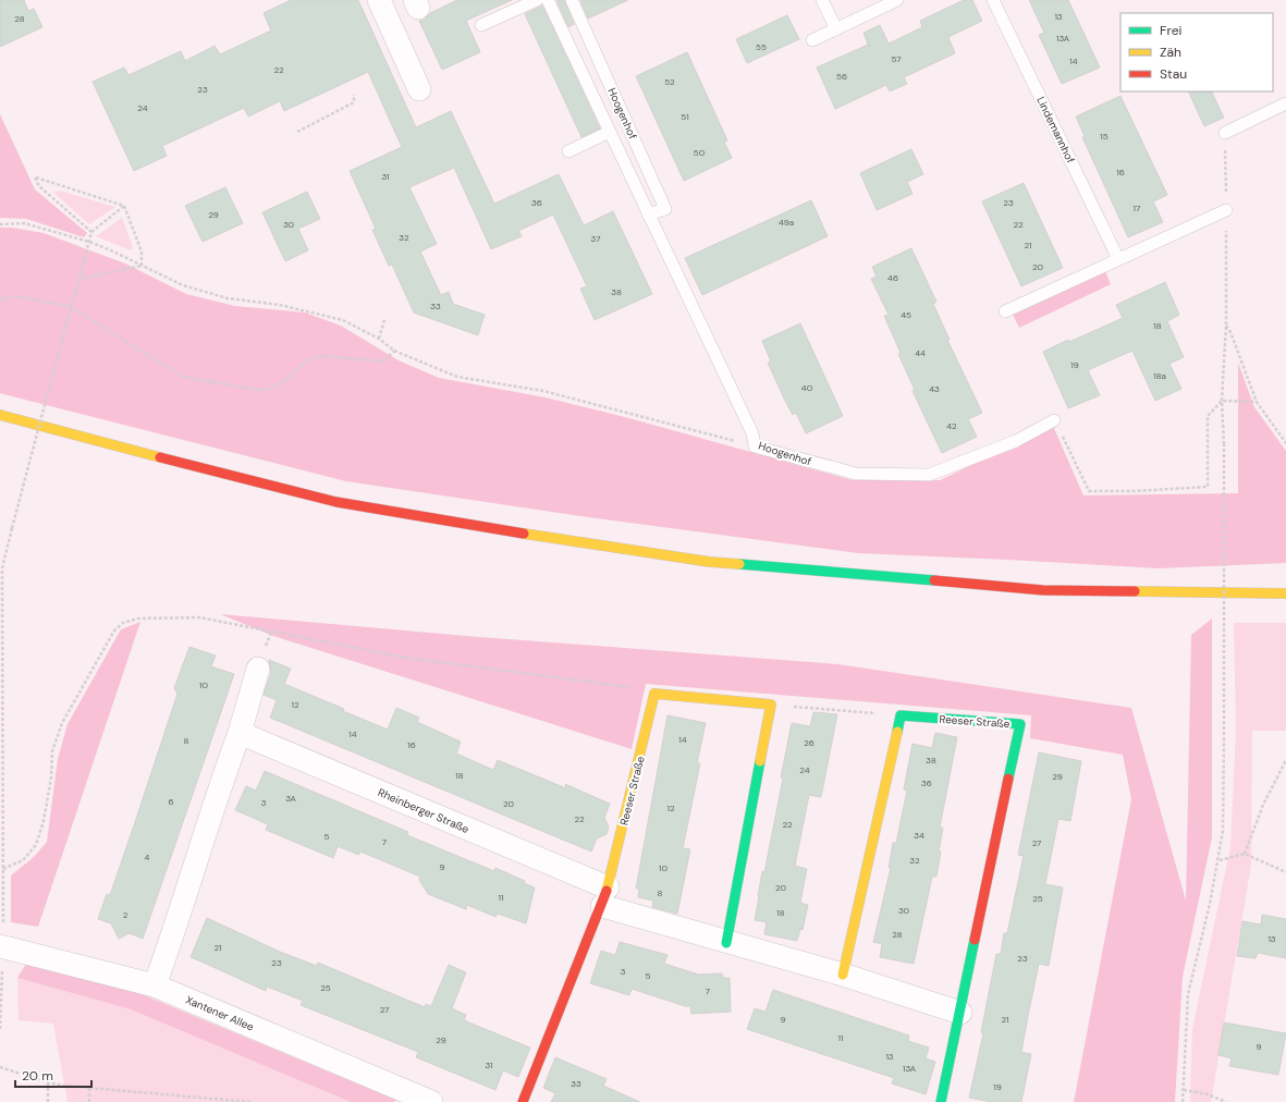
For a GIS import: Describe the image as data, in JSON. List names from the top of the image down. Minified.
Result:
{"streets":{"street":["Reeser Straße","Rheinberger Straße","Xantener Allee"],"lane":["Hoogenhof","Lindemannhof"]},"crossings":[["Reeser Straße","Rheinberger Straße"]],"house_numbers":["13","28","13A","55","57","14","22","56","52","23","24","51","15","50","16","31","36","23","17","29","49a","30","22","32","37","21","20","46","38","33","45","18","44","19","18a","40","43","42","10","12","14","14","8","26","16","38","24","18","29","36","3A","6","3","20","12","22","22","34","5","7","27","4","32","9","10","20","8","11","25","30","18","2","28","13","21","23","23","3","5","25","7","27","9","21","11","29","9","13","31","13A","33","19"],"legend":["Frei","Zäh","Stau"],"scale_bar":"20 m"}
